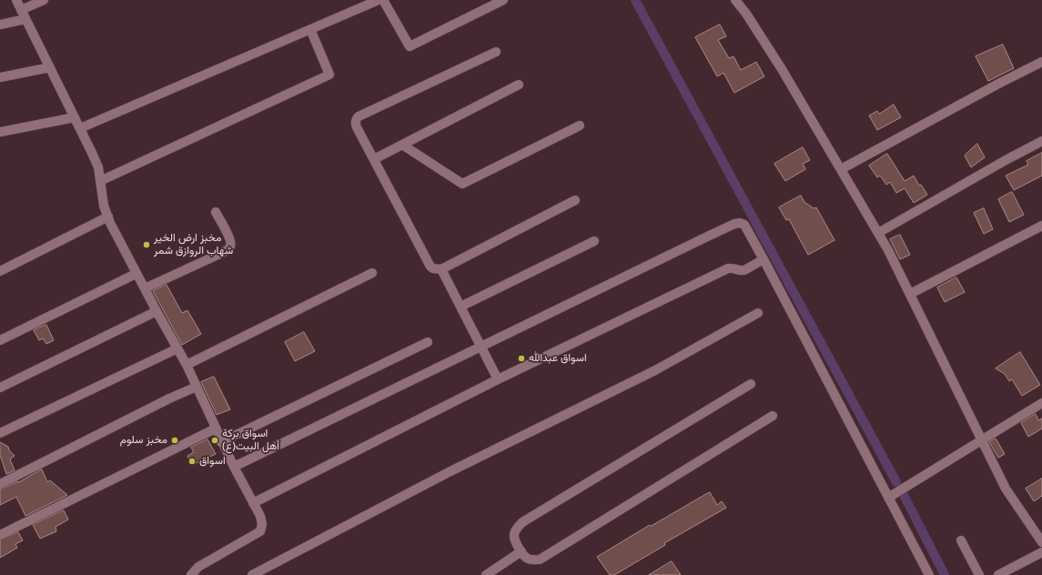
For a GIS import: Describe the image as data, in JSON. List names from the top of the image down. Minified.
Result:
{"places":["مخبز ارض الخير شهاب الروازق شمر","اسواق عبدالله","مخبز سلوم","اسواق بركة أهل البيت(ع)","اسواق"]}
